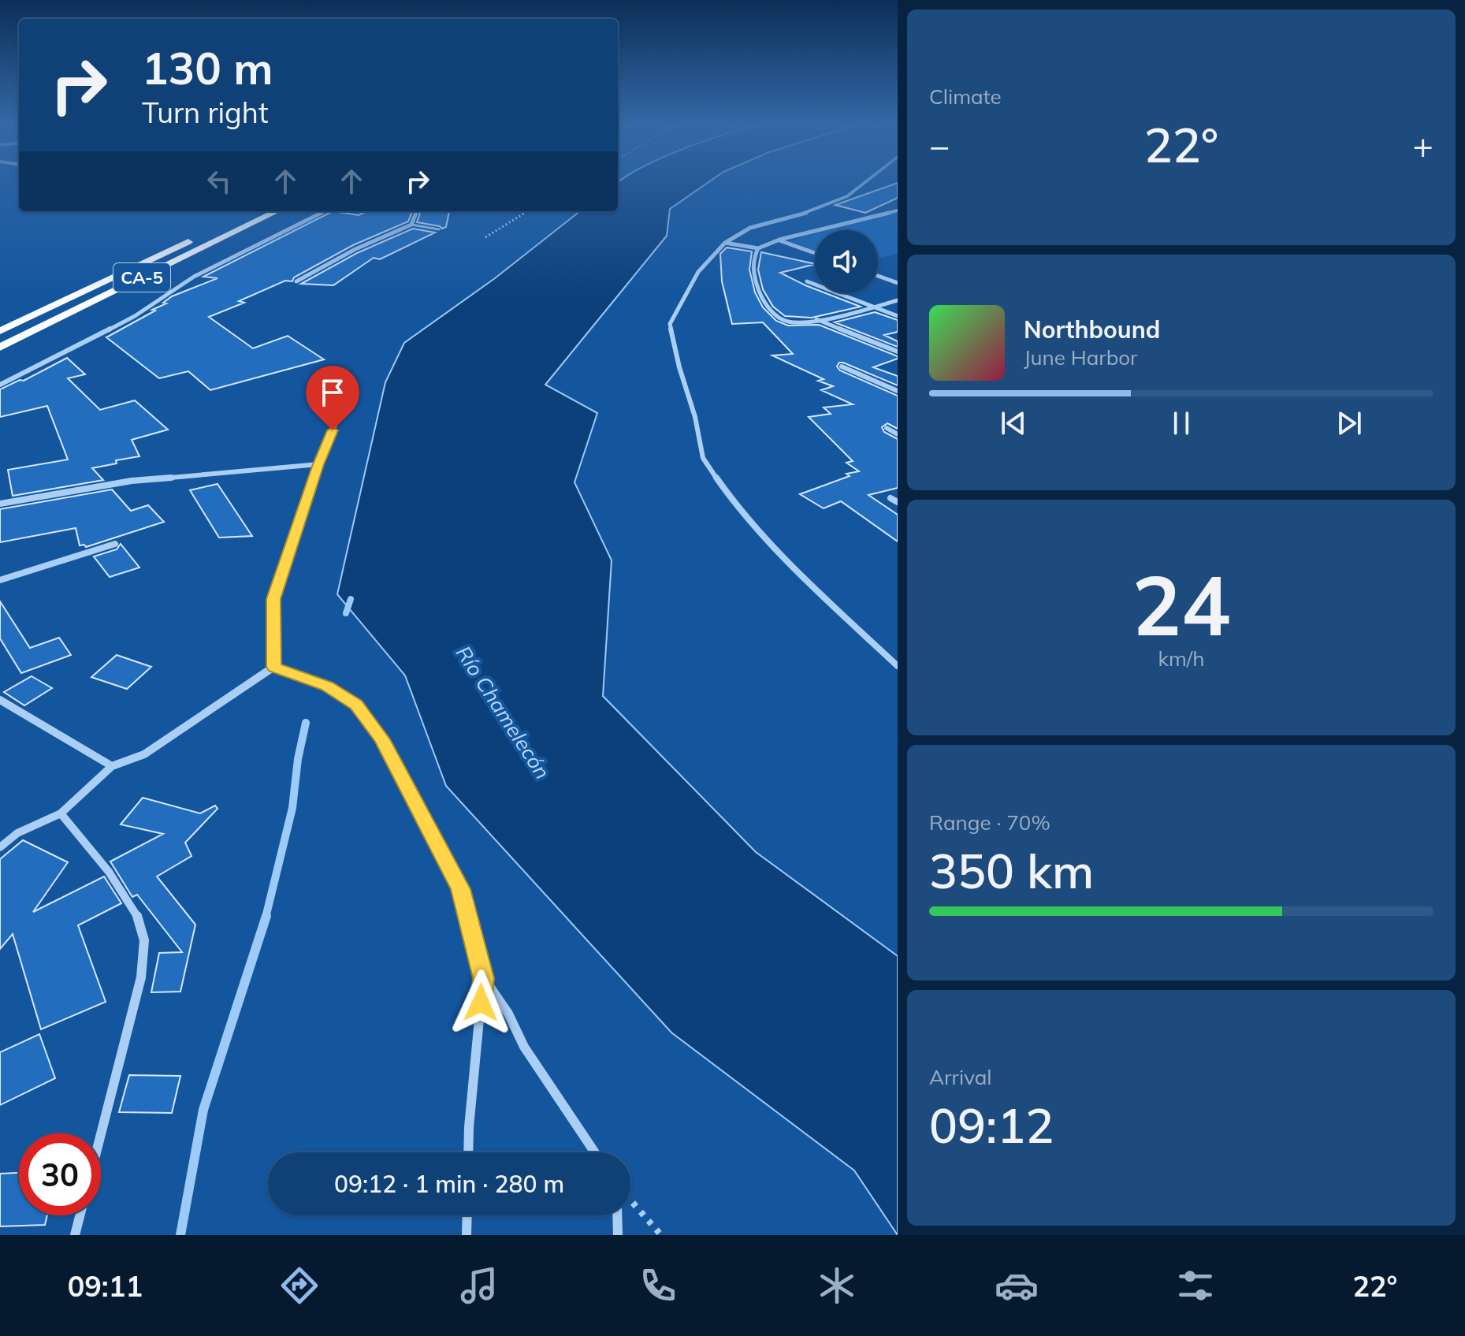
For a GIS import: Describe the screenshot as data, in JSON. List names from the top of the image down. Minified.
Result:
{"streets":{"highway":["CA-5"]},"water":["Río Chamelecón"],"page":{"tile":["Climate",["24","km/h"],["Range · 70%","350 km"],["Arrival","09:12"]],"turn":["130 m","Turn right"],"heat":["−","22°","+"],"song":["Northbound","June Harbor"],"limit":"30","trip":"09:12 · 1 min · 280 m","tabs":["09:11","22°"]}}
